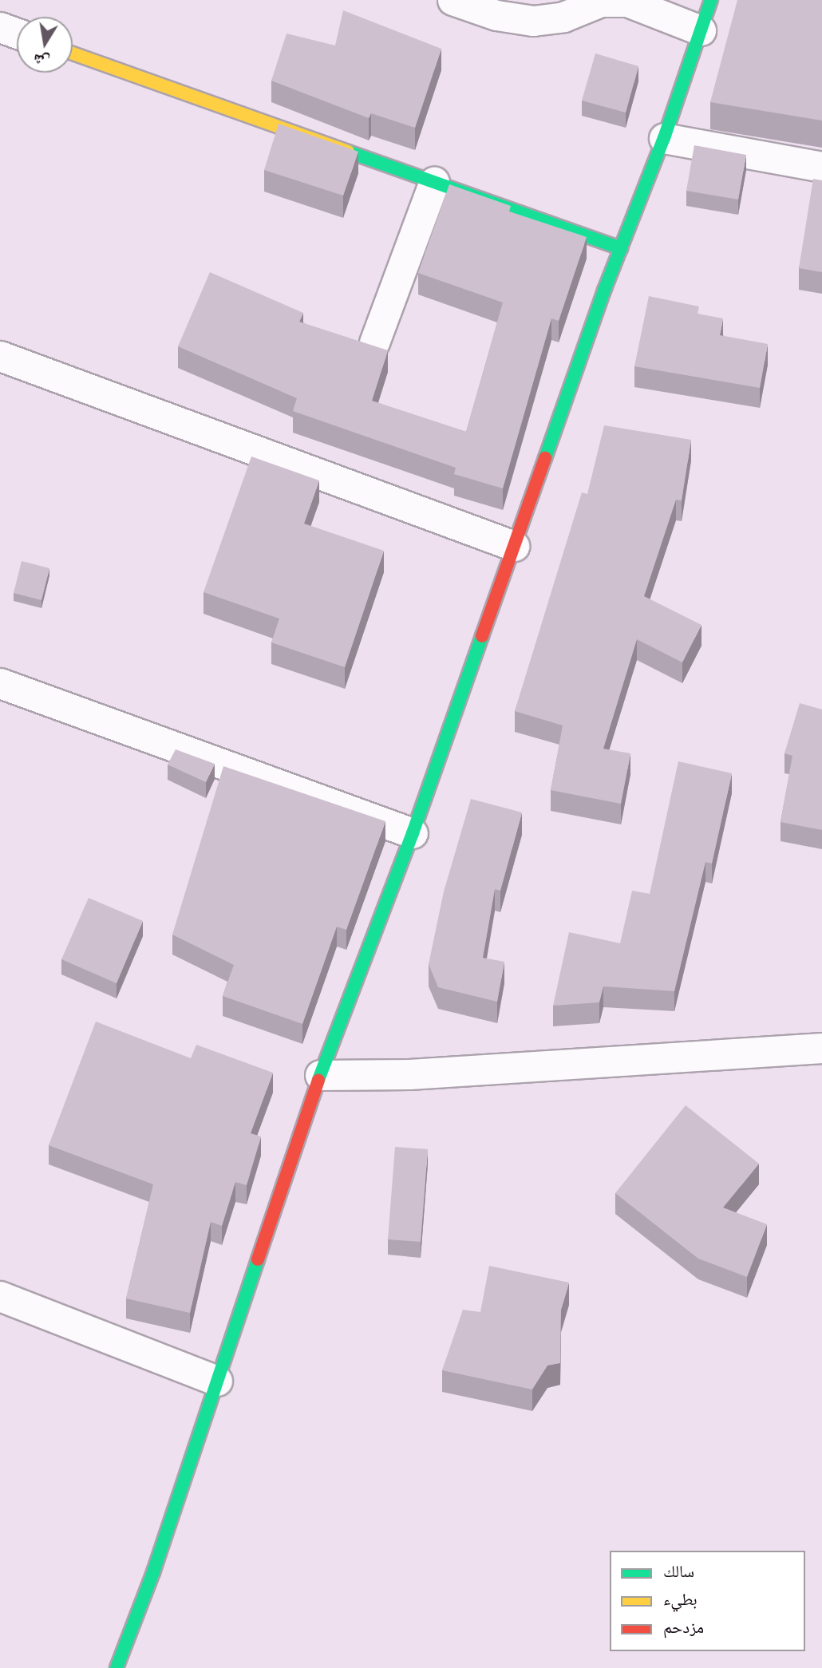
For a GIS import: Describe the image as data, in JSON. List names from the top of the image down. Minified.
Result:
{"legend":["سالك","بطيء","مزدحم"],"north":"bottom"}
